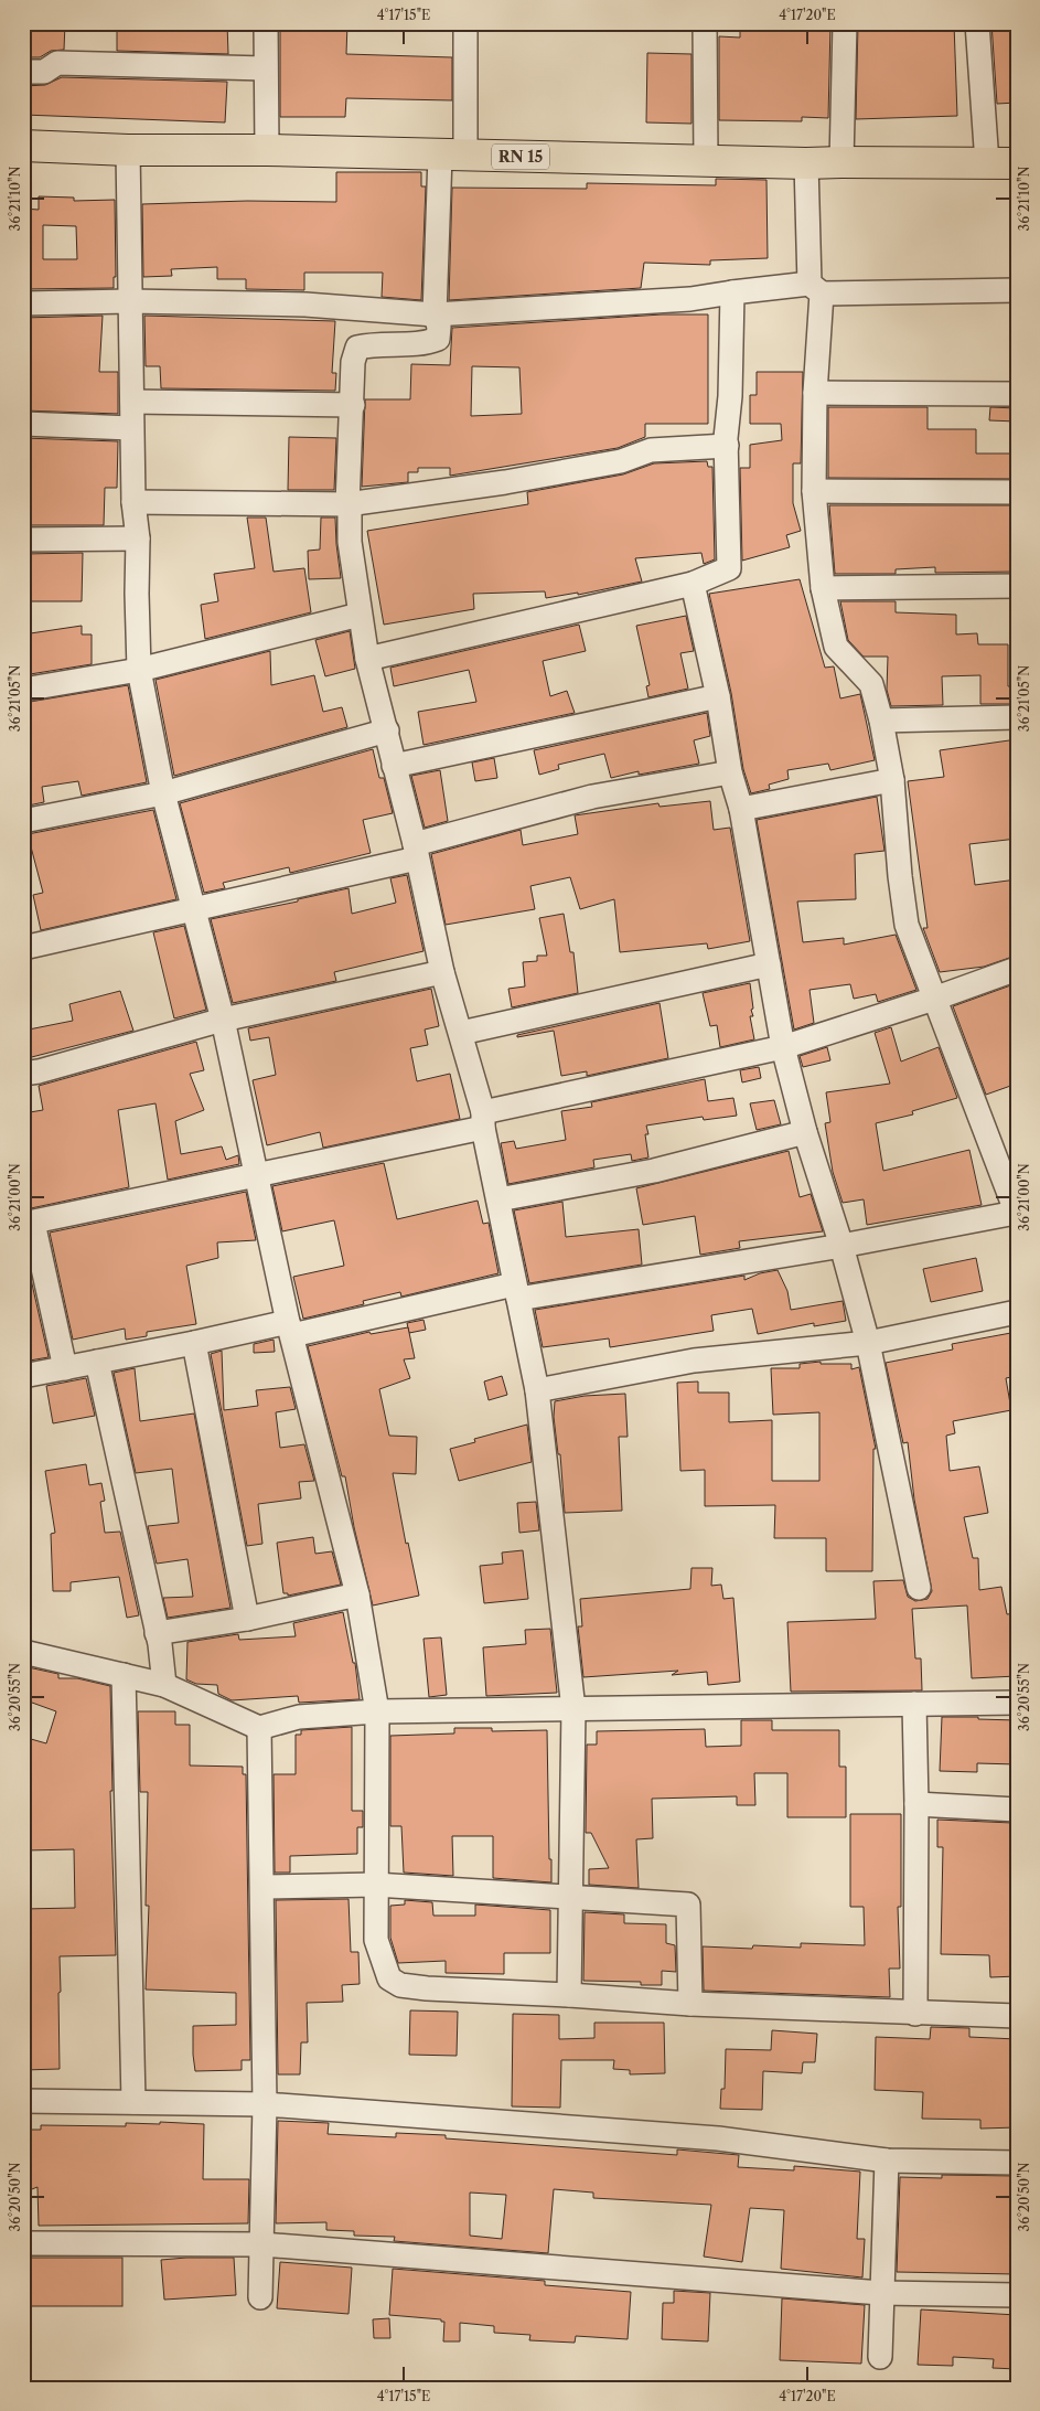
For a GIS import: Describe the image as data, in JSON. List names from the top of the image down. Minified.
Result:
{"streets":{"main road":["RN 15"]},"coordinates":["4°17'15\"E","4°17'20\"E","36°21'10\"N","36°21'05\"N","36°21'00\"N","36°20'55\"N","36°20'50\"N"]}
